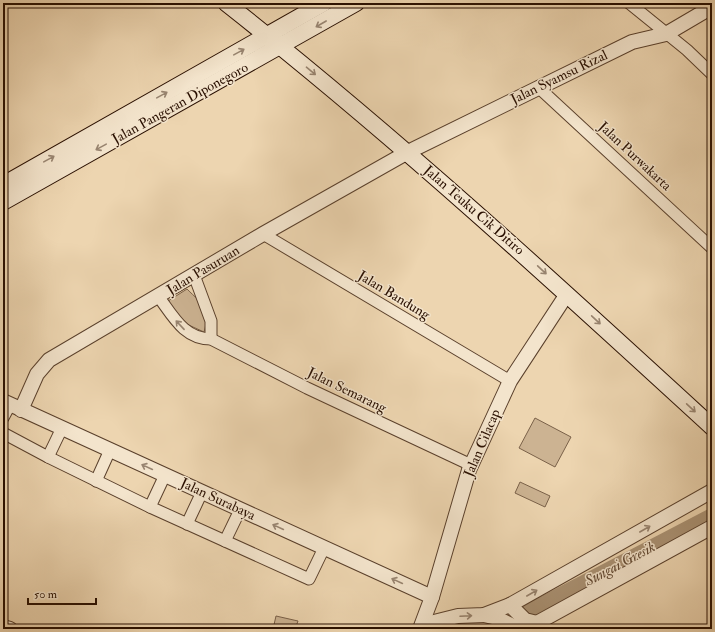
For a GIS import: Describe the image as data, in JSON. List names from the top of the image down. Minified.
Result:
{"streets":{"main road":["Jalan Pangeran Diponegoro","Jalan Teuku Cik Ditiro"],"street":["Jalan Syamsu Rizal","Jalan Purwakarta","Jalan Pasuruan","Jalan Bandung","Jalan Semarang","Jalan Cilacap","Jalan Surabaya"]},"crossings":[["Jalan Syamsu Rizal","Jalan Purwakarta"],["Jalan Syamsu Rizal","Jalan Teuku Cik Ditiro"],["Jalan Syamsu Rizal","Jalan Pasuruan"],["Jalan Pangeran Diponegoro","Jalan Teuku Cik Ditiro"],["Jalan Teuku Cik Ditiro","Jalan Pasuruan"],["Jalan Teuku Cik Ditiro","Jalan Cilacap"],["Jalan Pasuruan","Jalan Bandung"],["Jalan Pasuruan","Jalan Semarang"],["Jalan Pasuruan","Jalan Surabaya"],["Jalan Bandung","Jalan Cilacap"],["Jalan Semarang","Jalan Cilacap"],["Jalan Cilacap","Jalan Surabaya"]],"one_way":["Jalan Teuku Cik Ditiro","Jalan Surabaya"],"water":["Sungai Gresik"],"scale_bar":"50 m"}
